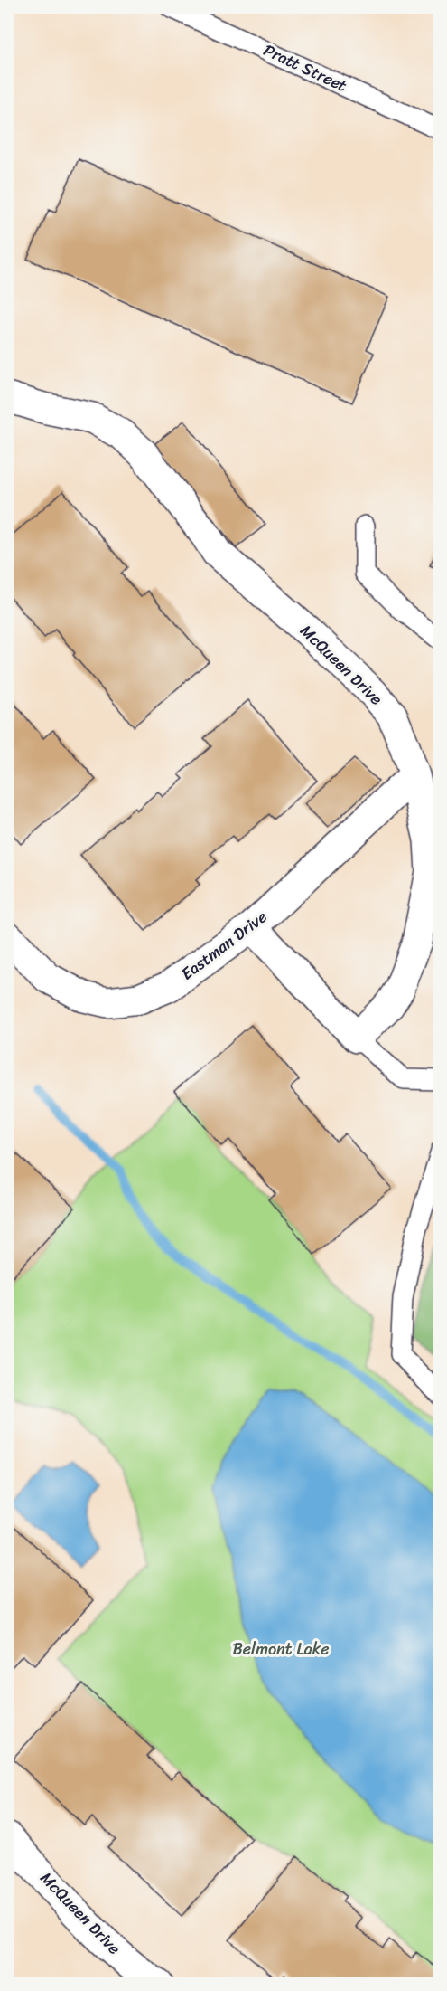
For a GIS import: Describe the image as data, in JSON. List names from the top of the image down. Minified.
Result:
{"streets":{"street":["McQueen Drive","Eastman Drive"],"lane":["Pratt Street"]},"crossings":[["McQueen Drive","Eastman Drive"]],"parks":["Belmont Lake"]}
